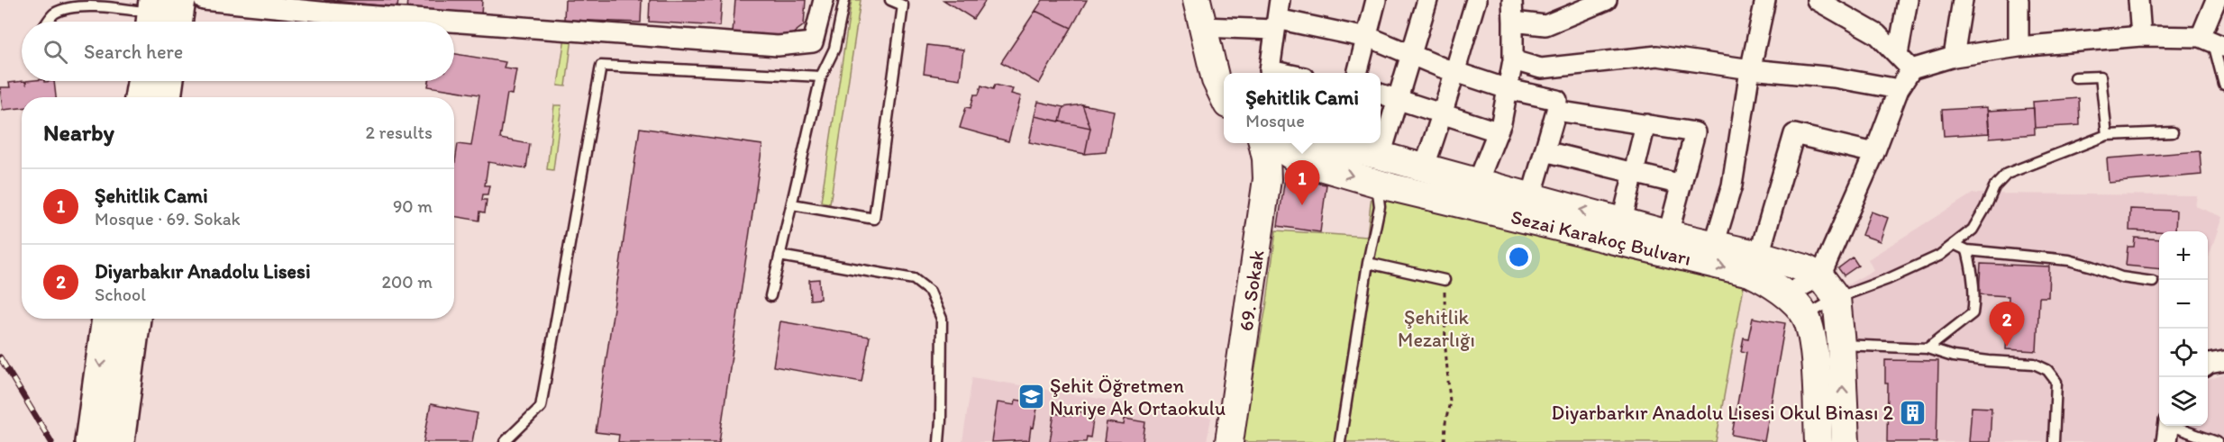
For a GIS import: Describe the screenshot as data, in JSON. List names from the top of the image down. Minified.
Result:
{"streets":{"street":["Sezai Karakoç Bulvarı","69. Sokak"]},"parks":["Şehitlik Mezarlığı"],"places":{"school or university":["Şehit Öğretmen Nuriye Ak Ortaokulu"],"building":["Diyarbarkır Anadolu Lisesi Okul Binası 2"]},"page":{"search":"Search here","popup":["Şehitlik Cami","Mosque"],"heading":["Nearby","2 results"],"pins":["1","2"],"list":[{"mark":"1","name":"Şehitlik Cami","note":"Mosque · 69. Sokak","value":"90 m"},{"mark":"2","name":"Diyarbakır Anadolu Lisesi","note":"School","value":"200 m"}],"map_buttons":["+","−"]}}
